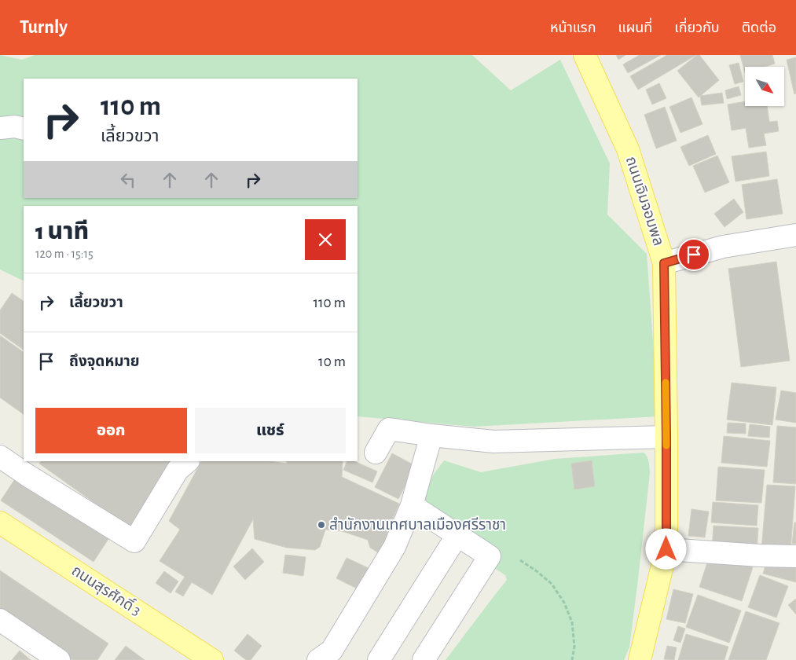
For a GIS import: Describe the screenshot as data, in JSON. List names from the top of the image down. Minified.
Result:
{"streets":{"main road":["ถนนเจิมจอมพล","ถนนสุรศักดิ์ 3"]},"places":["สำนักงานเทศบาลเมืองศรีราชา"],"north":"bottom right","page":{"header":"Turnly","nav":["หน้าแรก","แผนที่","เกี่ยวกับ","ติดต่อ"],"turn":["110 m","เลี้ยวขวา"],"heading":["1 นาที","120 m · 15:15"],"list":[{"name":"เลี้ยวขวา","value":"110 m"},{"name":"ถึงจุดหมาย","value":"10 m"}],"buttons":["ออก","แชร์"]}}
